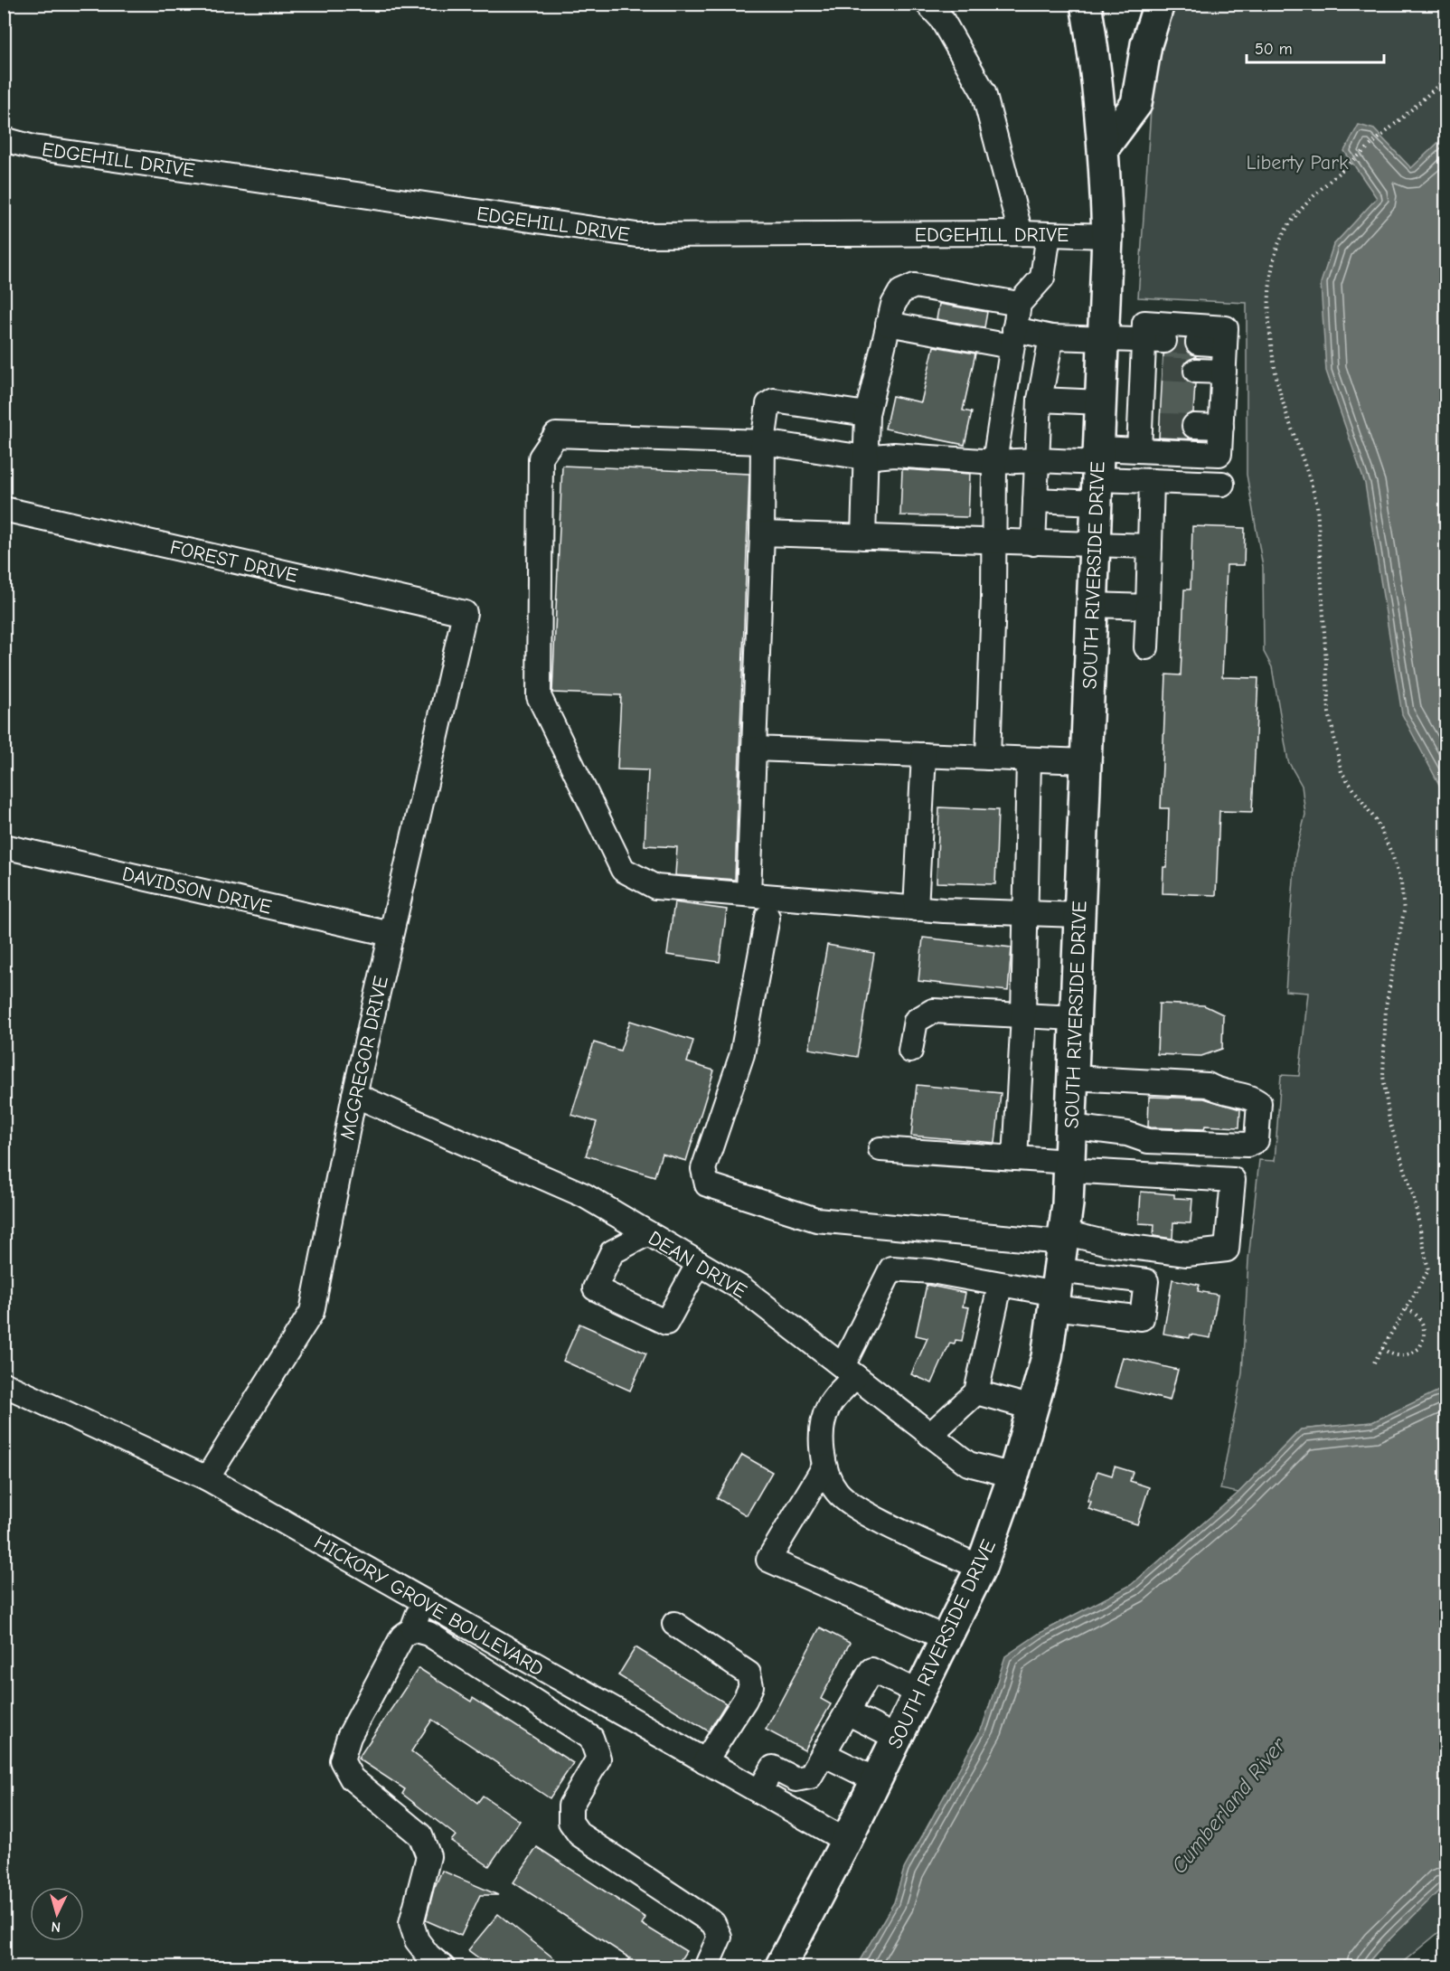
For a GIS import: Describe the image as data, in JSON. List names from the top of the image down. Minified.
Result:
{"streets":{"highway":["SOUTH RIVERSIDE DRIVE"],"street":["EDGEHILL DRIVE","FOREST DRIVE","DAVIDSON DRIVE","MCGREGOR DRIVE","DEAN DRIVE","HICKORY GROVE BOULEVARD"]},"crossings":[["EDGEHILL DRIVE","SOUTH RIVERSIDE DRIVE"],["FOREST DRIVE","MCGREGOR DRIVE"],["SOUTH RIVERSIDE DRIVE","DEAN DRIVE"],["SOUTH RIVERSIDE DRIVE","HICKORY GROVE BOULEVARD"],["DAVIDSON DRIVE","MCGREGOR DRIVE"],["MCGREGOR DRIVE","DEAN DRIVE"],["MCGREGOR DRIVE","HICKORY GROVE BOULEVARD"]],"water":["Cumberland River"],"parks":["Liberty Park"],"scale_bar":"50 m","north":"bottom"}
